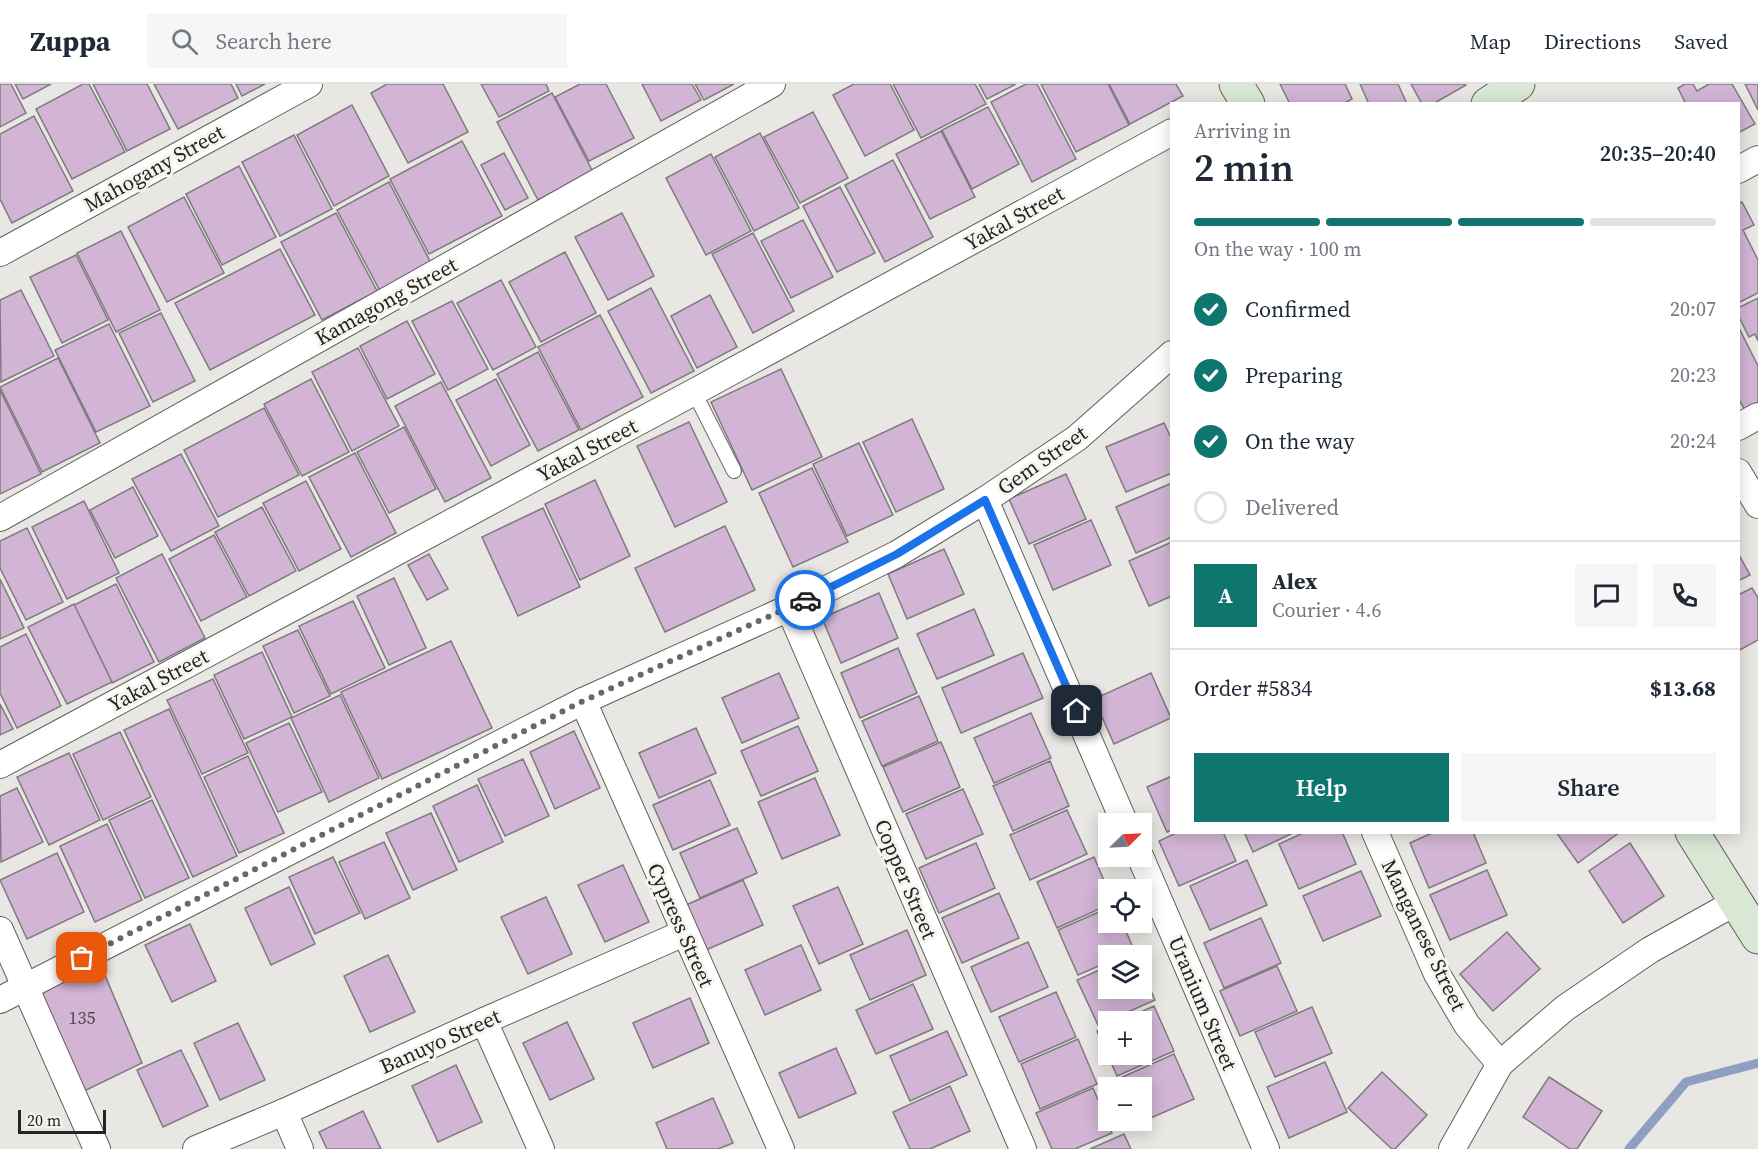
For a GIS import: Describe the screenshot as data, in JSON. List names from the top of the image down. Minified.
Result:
{"streets":{"street":["Mahogany Street","Yakal Street","Kamagong Street","Gem Street","Copper Street","Cypress Street","Manganese Street","Uranium Street","Banuyo Street"]},"crossings":[["Gem Street","Copper Street"],["Gem Street","Cypress Street"],["Cypress Street","Banuyo Street"]],"house_numbers":["135"],"scale_bar":"20 m","north":"top right","page":{"header":"Zuppa","search":"Search here","nav":["Map","Directions","Saved"],"heading":["2 min","Arriving in","20:35–20:40"],"panel":["Alex","Courier · 4.6","Order #5834","$13.68"],"bar":"On the way · 100 m","list":[["Confirmed","20:07"],["Preparing","20:23"],["On the way","20:24"],"Delivered"],"round":"A","buttons":["Help","Share"],"map_buttons":["+","−"],"scale":"20 m"}}
